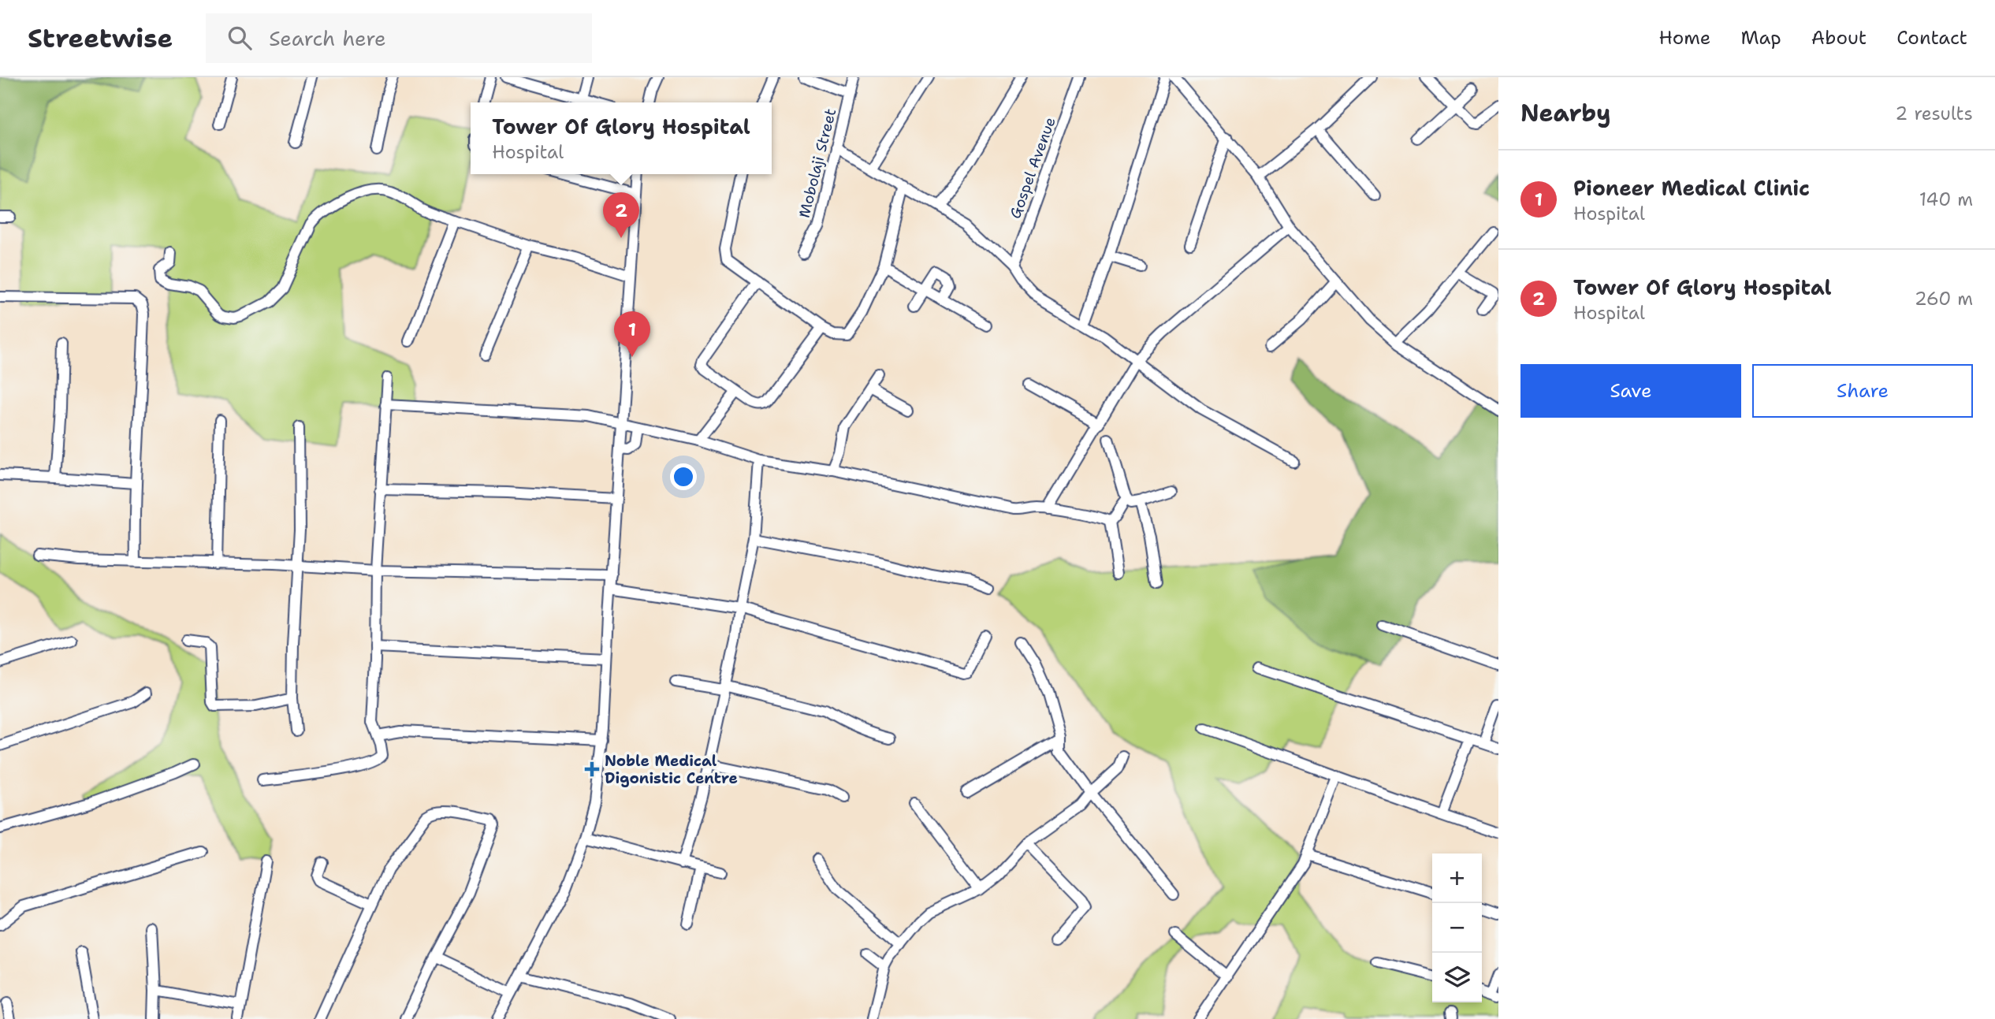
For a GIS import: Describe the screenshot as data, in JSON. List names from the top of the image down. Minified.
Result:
{"streets":{"street":["Mobolaji Street","Gospel Avenue"]},"places":{"health":["Noble Medical Digonistic Centre"]},"page":{"header":"Streetwise","search":"Search here","nav":["Home","Map","About","Contact"],"heading":["Nearby","2 results"],"popup":["Tower Of Glory Hospital","Hospital"],"list":[{"mark":"1","name":"Pioneer Medical Clinic","note":"Hospital","value":"140 m"},{"mark":"2","name":"Tower Of Glory Hospital","note":"Hospital","value":"260 m"}],"pins":["2","1"],"buttons":["Save","Share"],"map_buttons":["+","−"]}}
